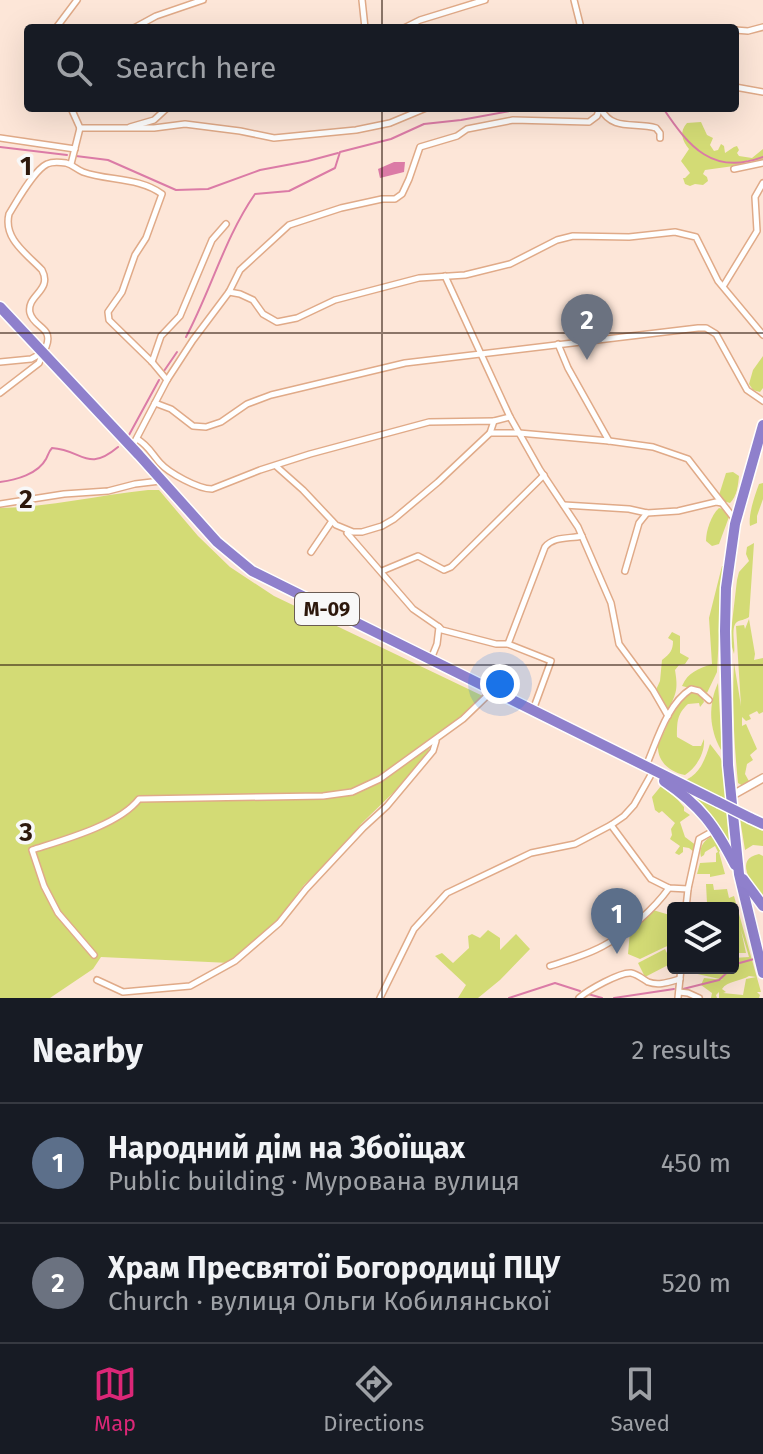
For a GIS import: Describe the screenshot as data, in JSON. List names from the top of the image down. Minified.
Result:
{"streets":{"highway":["М-09"]},"page":{"search":"Search here","pins":["2","1"],"heading":["Nearby","2 results"],"list":[{"mark":"1","name":"Народний дім на Збоїщах","note":"Public building · Мурована вулиця","value":"450 m"},{"mark":"2","name":"Храм Пресвятої Богородиці ПЦУ","note":"Church · вулиця Ольги Кобилянської","value":"520 m"}],"nav":["Map","Directions","Saved"]},"grid":{"rows":["1","2","3"]}}
